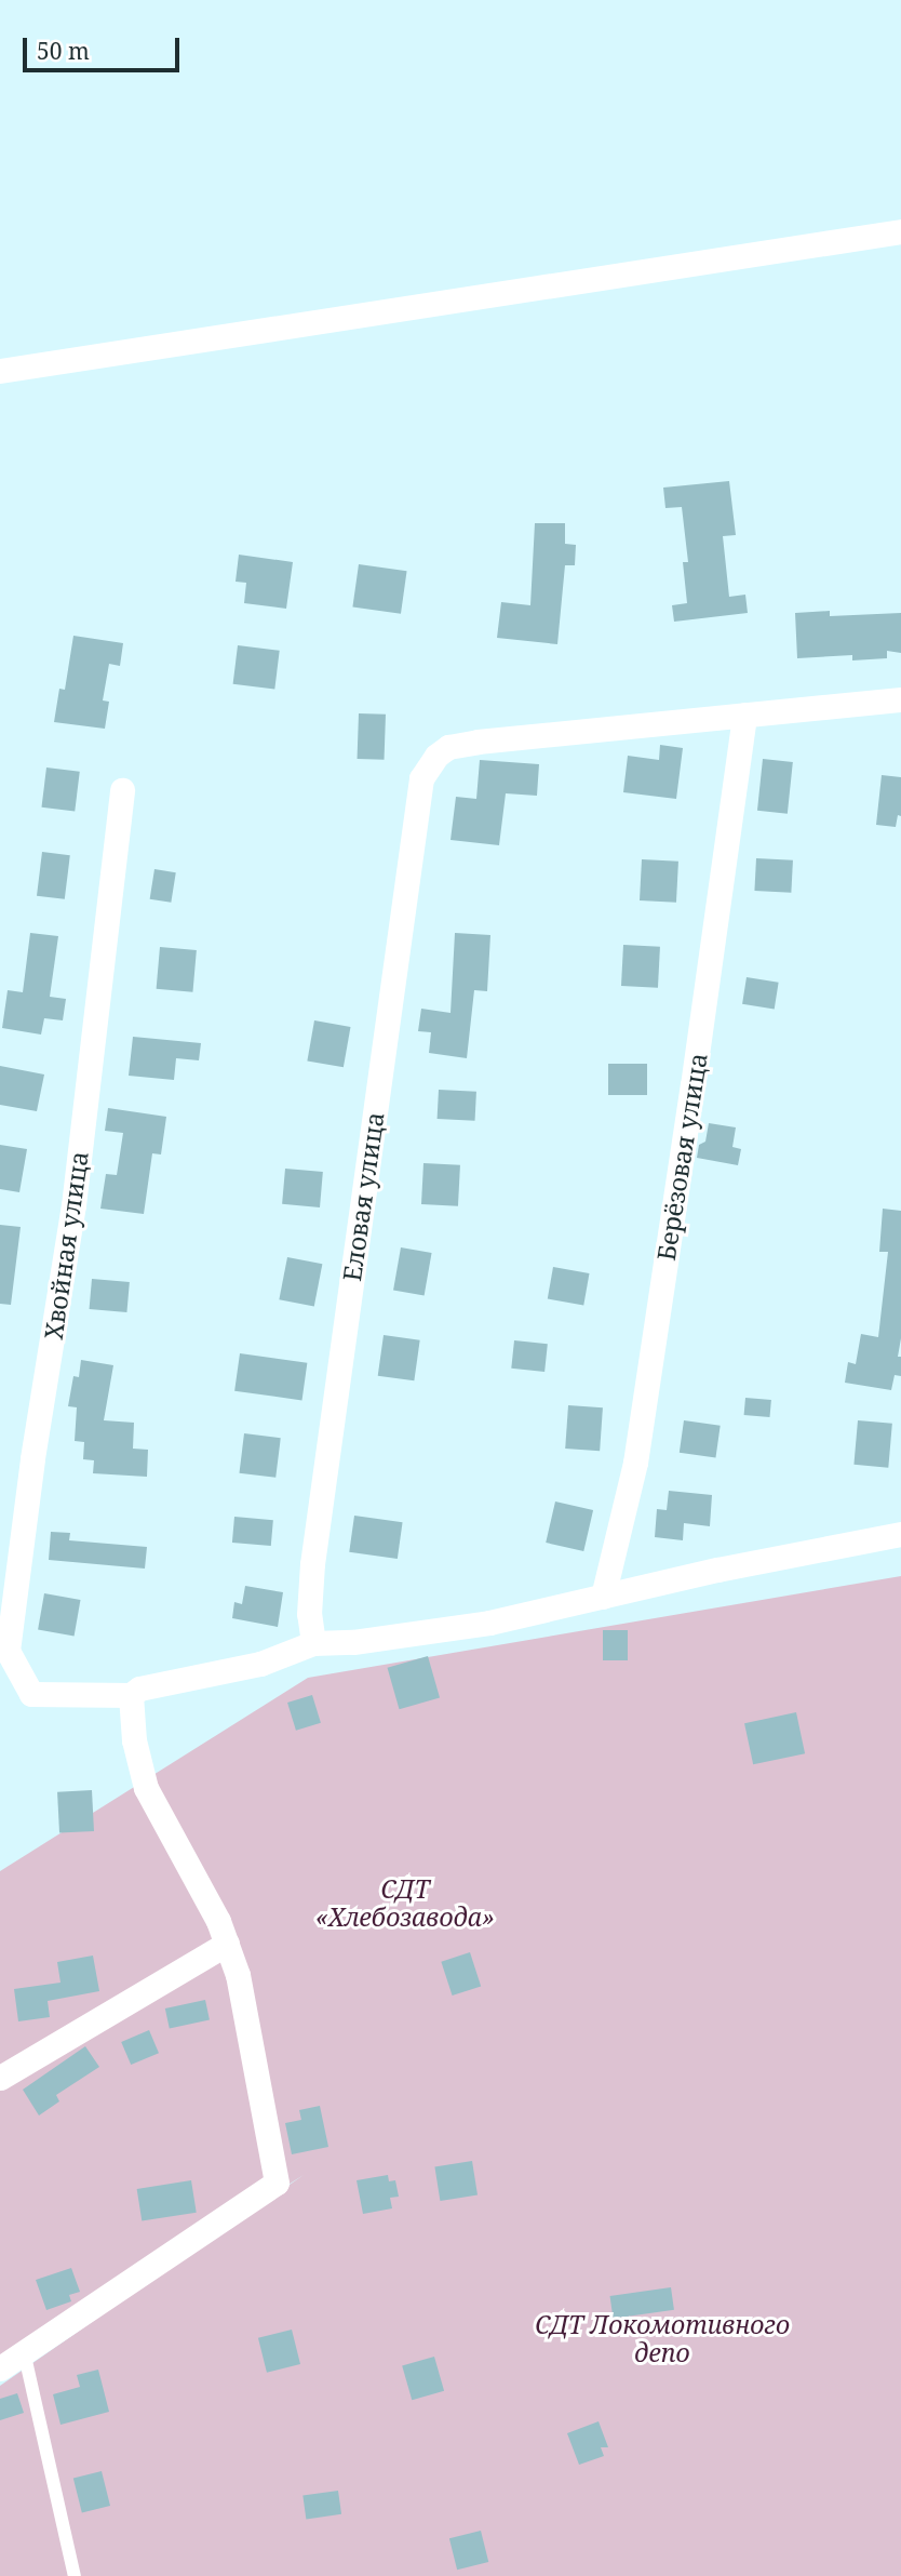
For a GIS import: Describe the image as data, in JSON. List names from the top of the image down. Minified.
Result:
{"streets":{"street":["Берёзовая улица","Еловая улица","Хвойная улица"]},"crossings":[["Берёзовая улица","Еловая улица"]],"parks":["СДТ «Хлебозавода»","СДТ Локомотивного депо"],"scale_bar":"50 m"}
